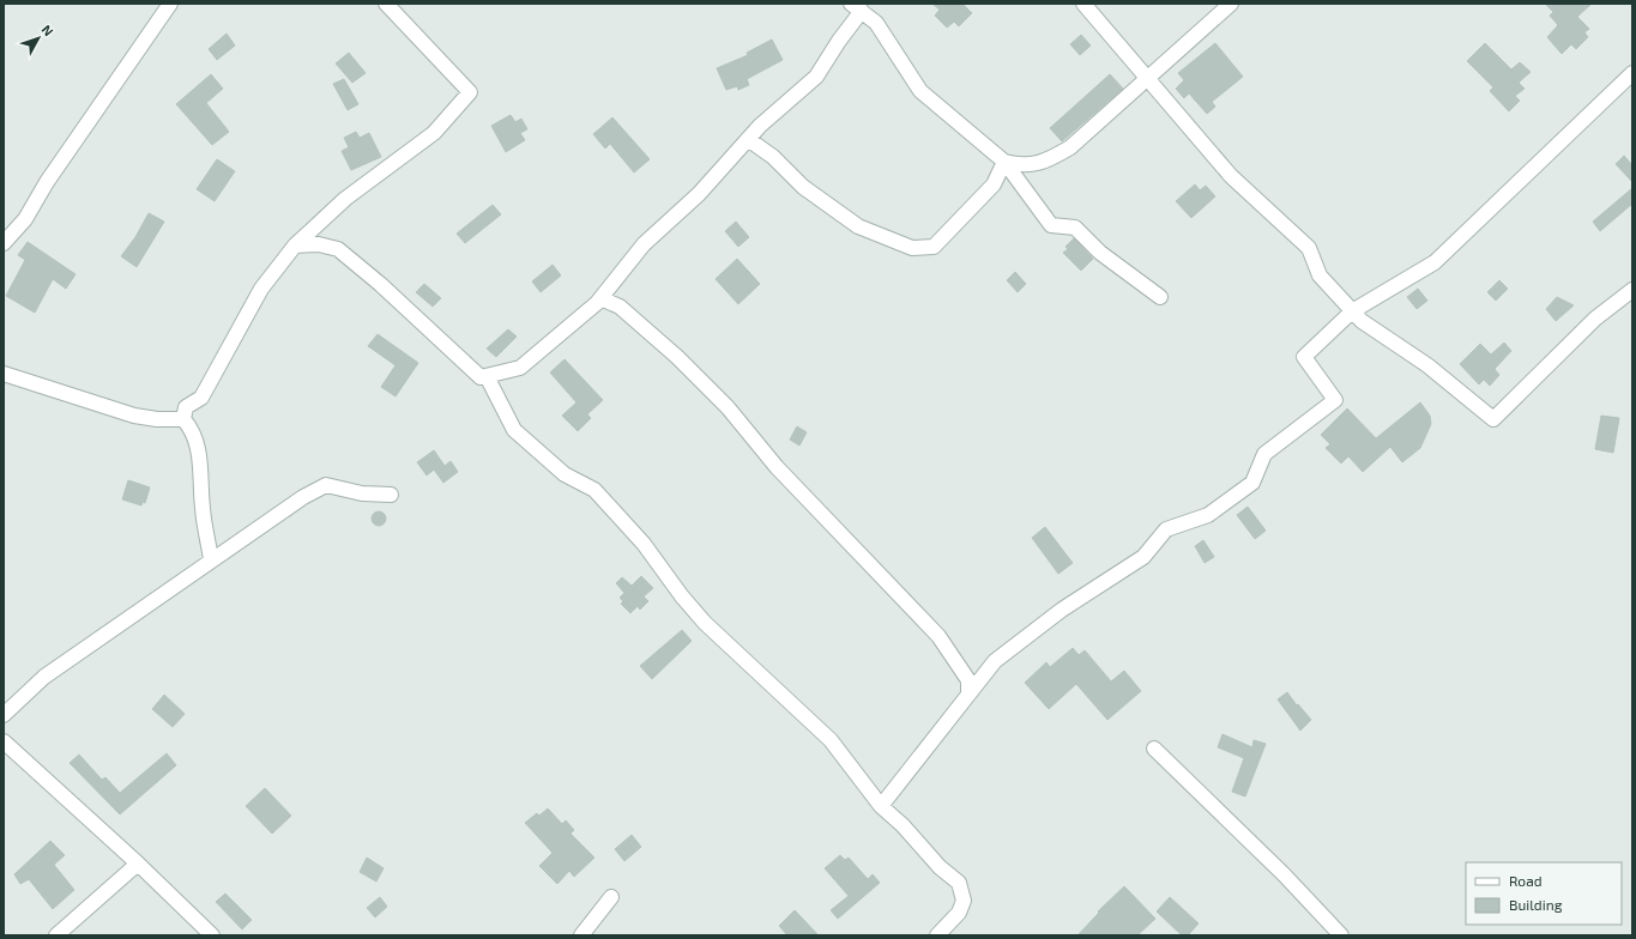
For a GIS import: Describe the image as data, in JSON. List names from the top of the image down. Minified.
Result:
{"legend":["Road","Building"],"north":"top right"}
